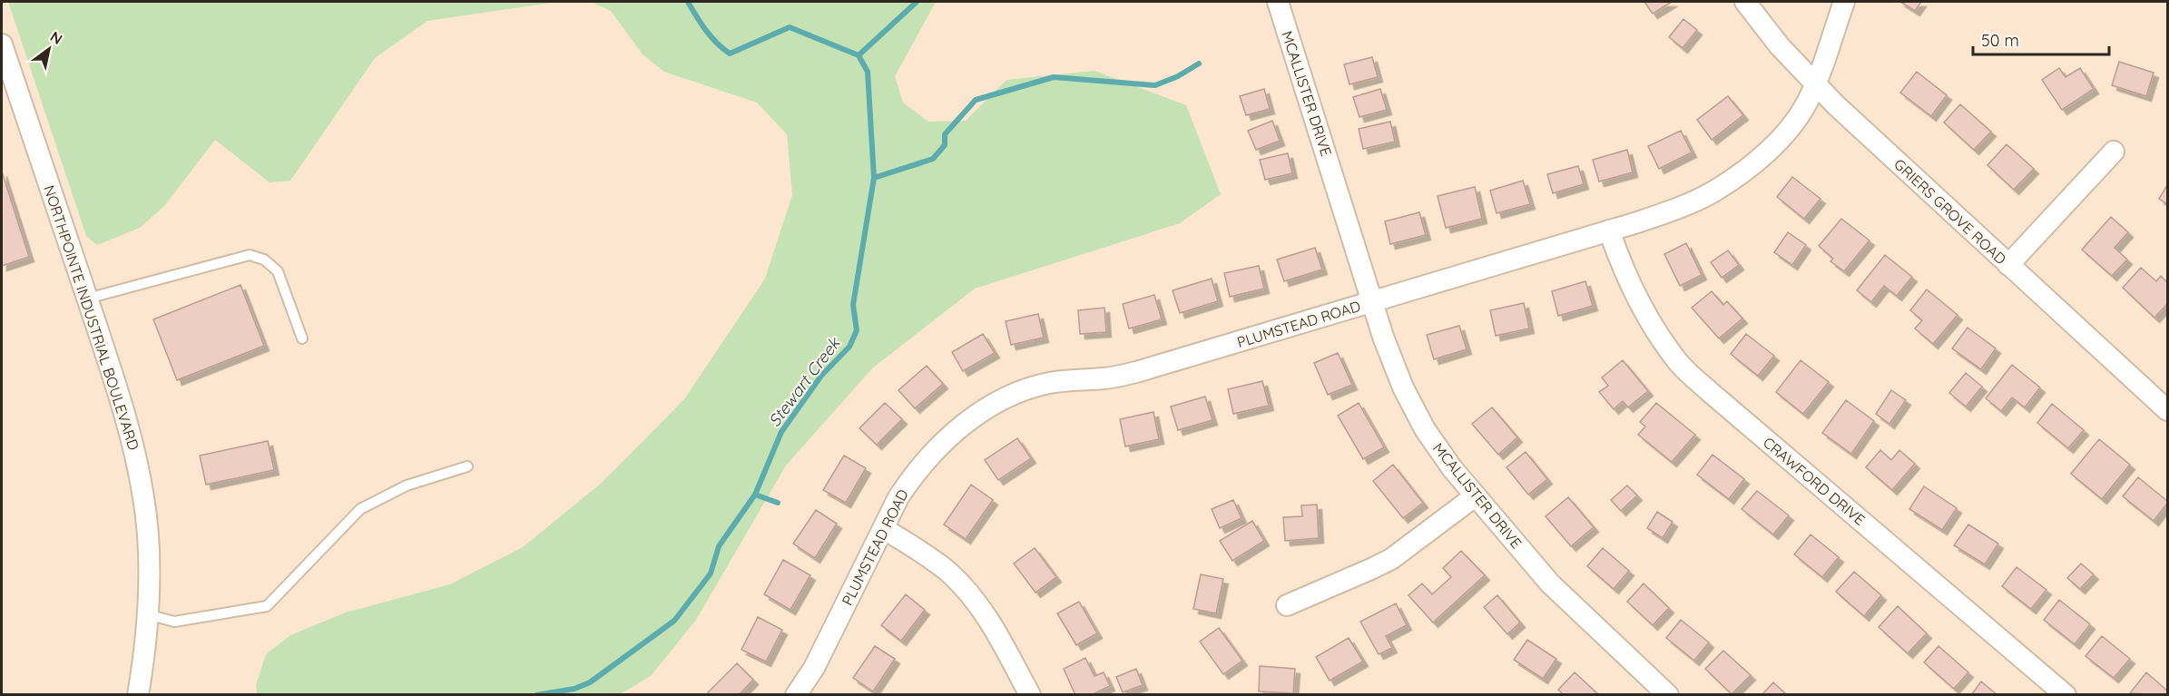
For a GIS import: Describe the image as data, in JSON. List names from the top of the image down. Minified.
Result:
{"streets":{"street":["MCALLISTER DRIVE","GRIERS GROVE ROAD","NORTHPOINTE INDUSTRIAL BOULEVARD","PLUMSTEAD ROAD","CRAWFORD DRIVE"]},"crossings":[["MCALLISTER DRIVE","PLUMSTEAD ROAD"],["GRIERS GROVE ROAD","PLUMSTEAD ROAD"],["PLUMSTEAD ROAD","CRAWFORD DRIVE"]],"water":["Stewart Creek"],"scale_bar":"50 m","north":"top right"}
